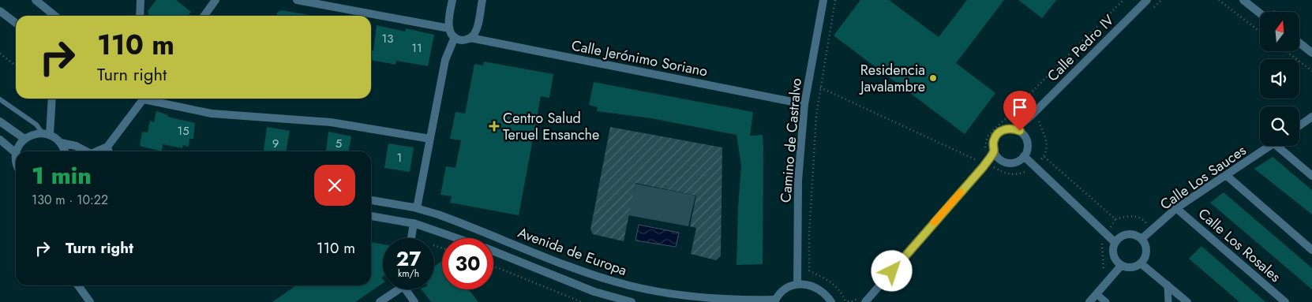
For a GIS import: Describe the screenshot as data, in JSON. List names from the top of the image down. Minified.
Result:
{"streets":{"street":["Calle Pedro IV","Calle Jerónimo Soriano","Camino de Castralvo","Calle Los Sauces","Calle Los Rosales","Avenida de Europa"]},"crossings":[["Calle Jerónimo Soriano","Camino de Castralvo"],["Calle Los Sauces","Calle Los Rosales"]],"places":{"other":["Residencia Javalambre"],"health":["Centro Salud Teruel Ensanche"]},"house_numbers":["13","11","15","9","5","1"],"north":"top","page":{"turn":["110 m","Turn right"],"heading":["1 min","130 m · 10:22"],"list":[{"name":"Turn right","value":"110 m"}],"speed":"27 km/h","limit":"30"}}
